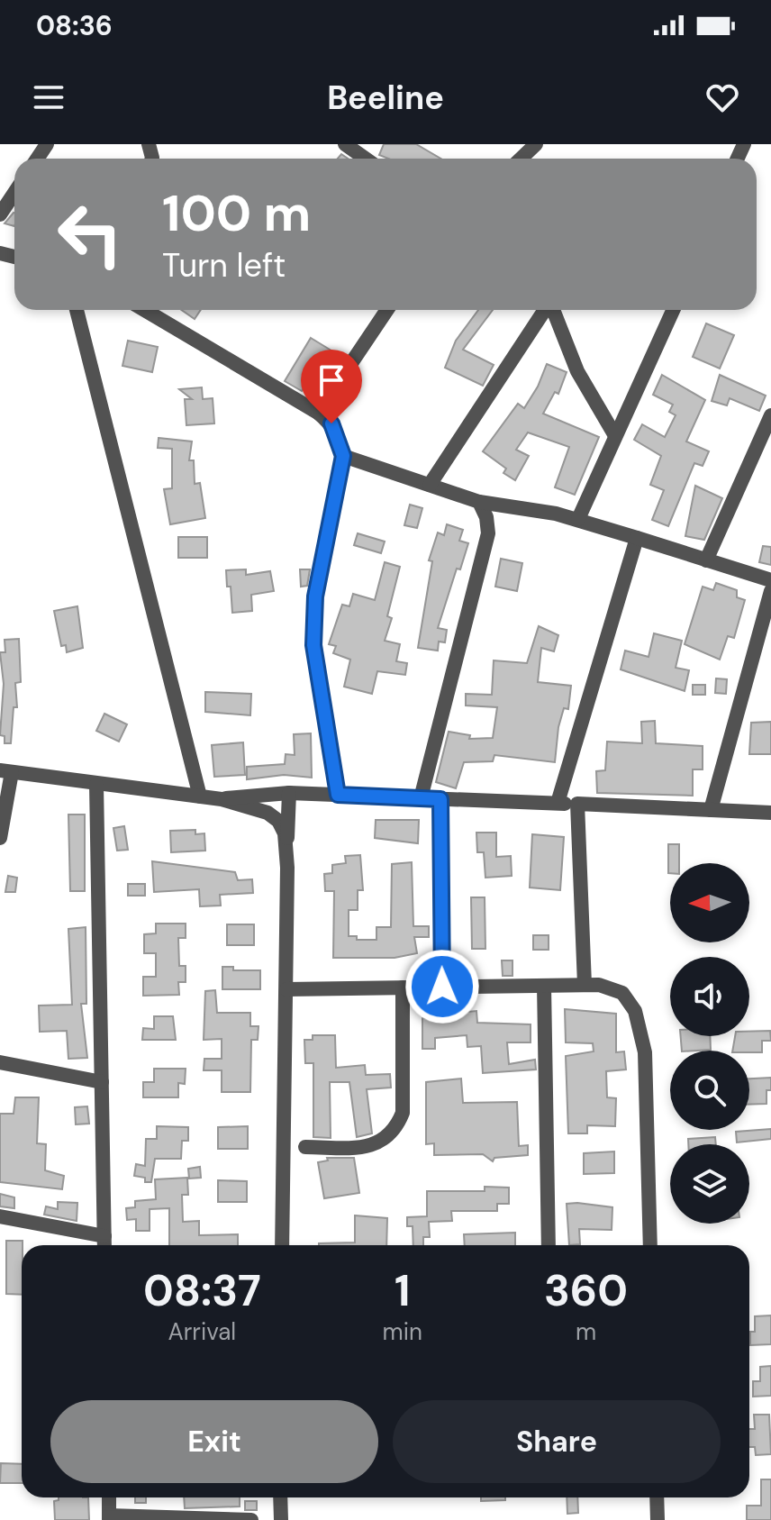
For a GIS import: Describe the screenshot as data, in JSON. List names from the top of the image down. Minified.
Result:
{"north":"left","page":{"status":"08:36","header":"Beeline","turn":["100 m","Turn left"],"eta":["08:37","Arrival","1","min","360","m"],"buttons":["Exit","Share"]}}
